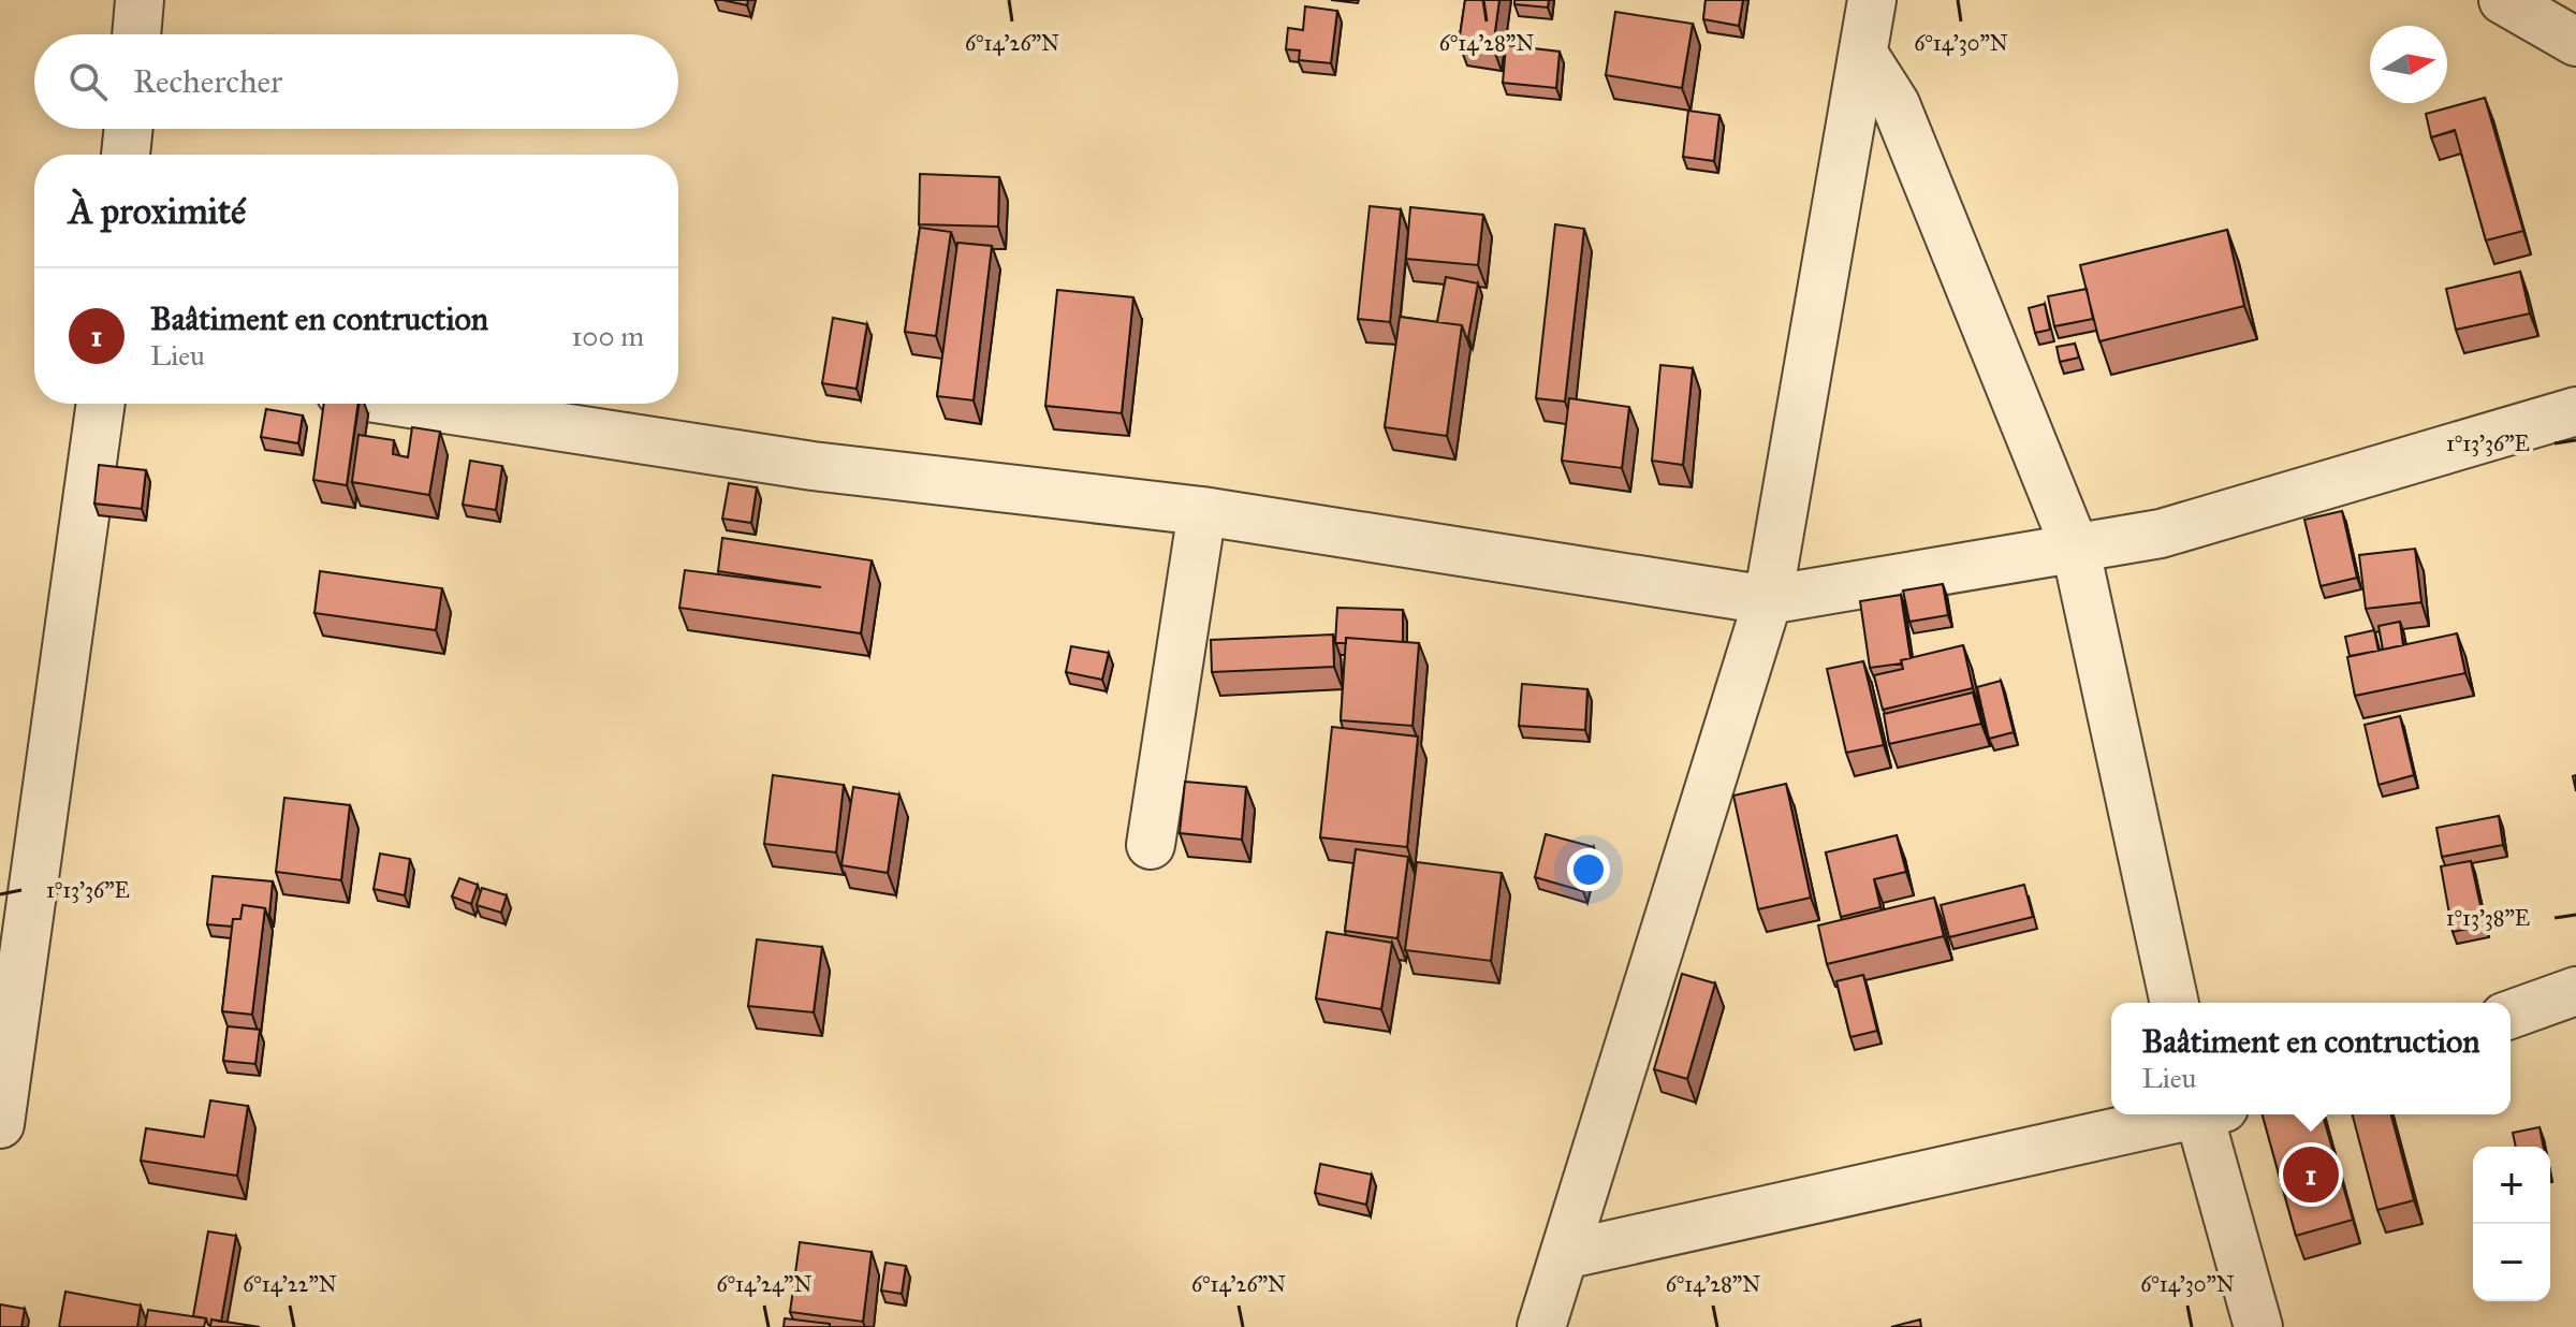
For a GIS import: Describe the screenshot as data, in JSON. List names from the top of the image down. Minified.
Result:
{"north":"right","page":{"search":"Rechercher","heading":"À proximité","list":[{"mark":"1","name":"Baâtiment en contruction","note":"Lieu","value":"100 m"}],"popup":["Baâtiment en contruction","Lieu"],"pins":"1","map_buttons":["+","−"]},"coordinates":["6°14'26\"N","6°14'28\"N","6°14'30\"N","1°13'36\"E","1°13'38\"E","6°14'22\"N","6°14'24\"N"]}
